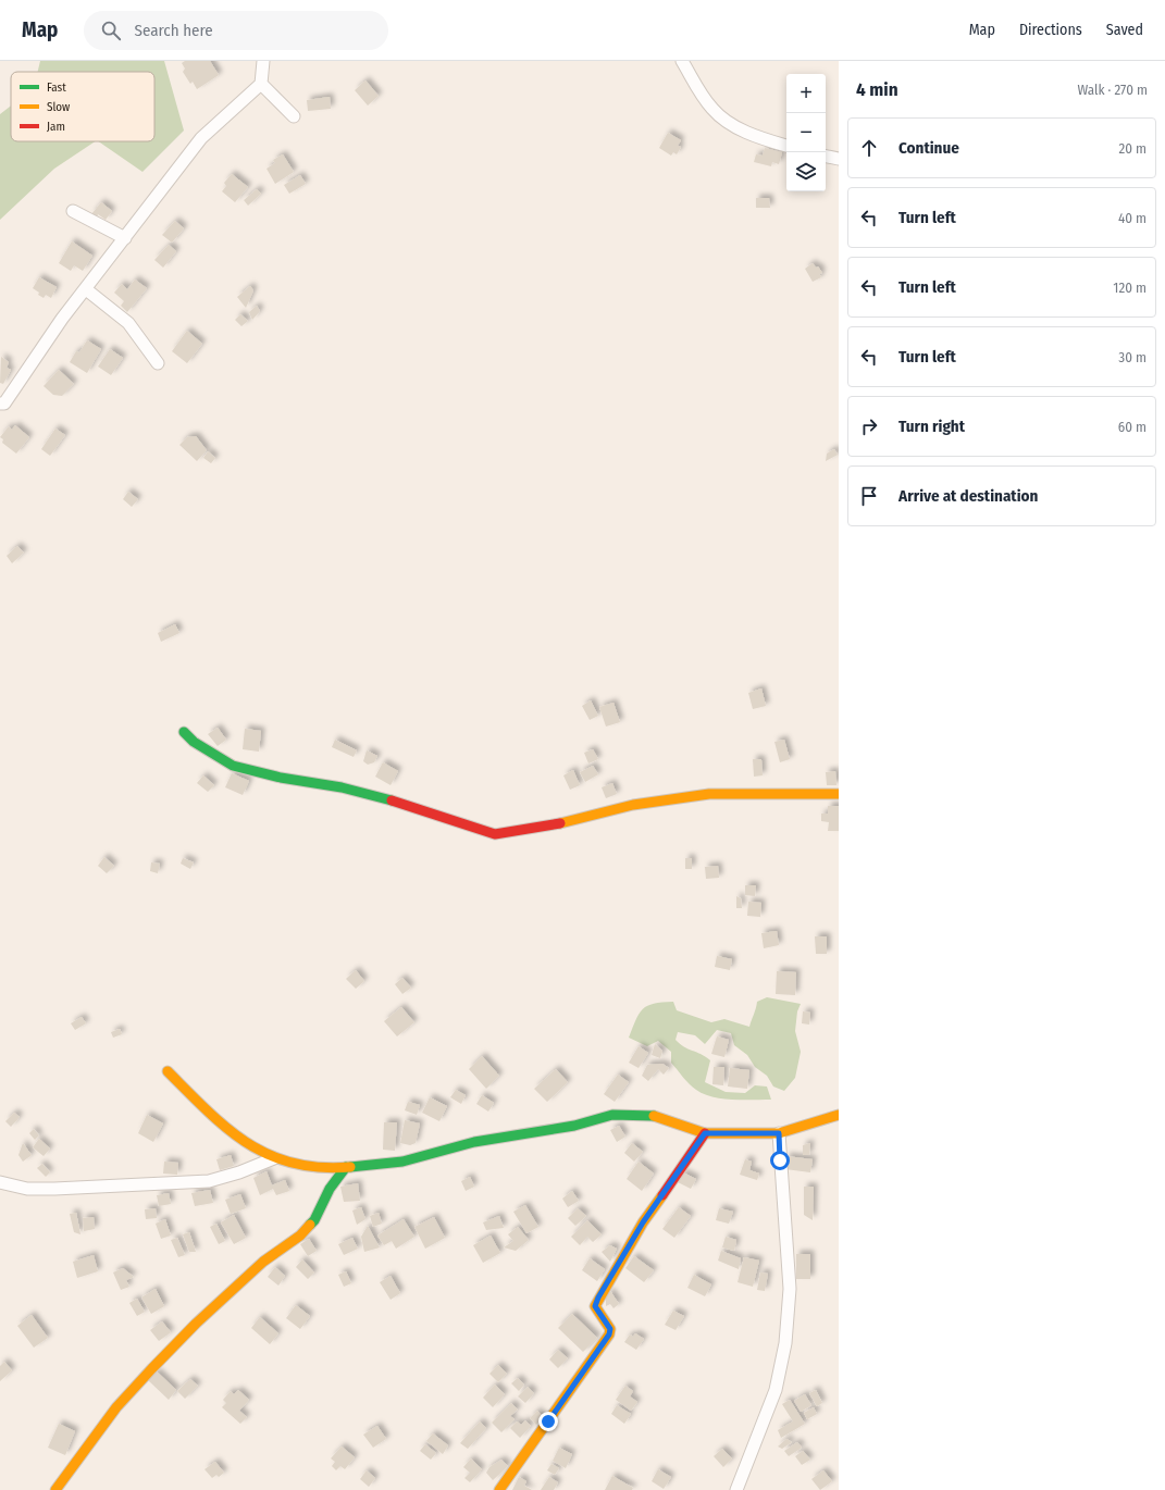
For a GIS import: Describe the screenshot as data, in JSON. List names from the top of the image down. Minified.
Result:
{"legend":["Fast","Slow","Jam"],"page":{"header":"Map","search":"Search here","nav":["Map","Directions","Saved"],"heading":["4 min","Walk · 270 m"],"map_buttons":["+","−"],"list":[["Continue","20 m"],["Turn left","40 m"],["Turn left","120 m"],["Turn left","30 m"],["Turn right","60 m"],"Arrive at destination"]}}
